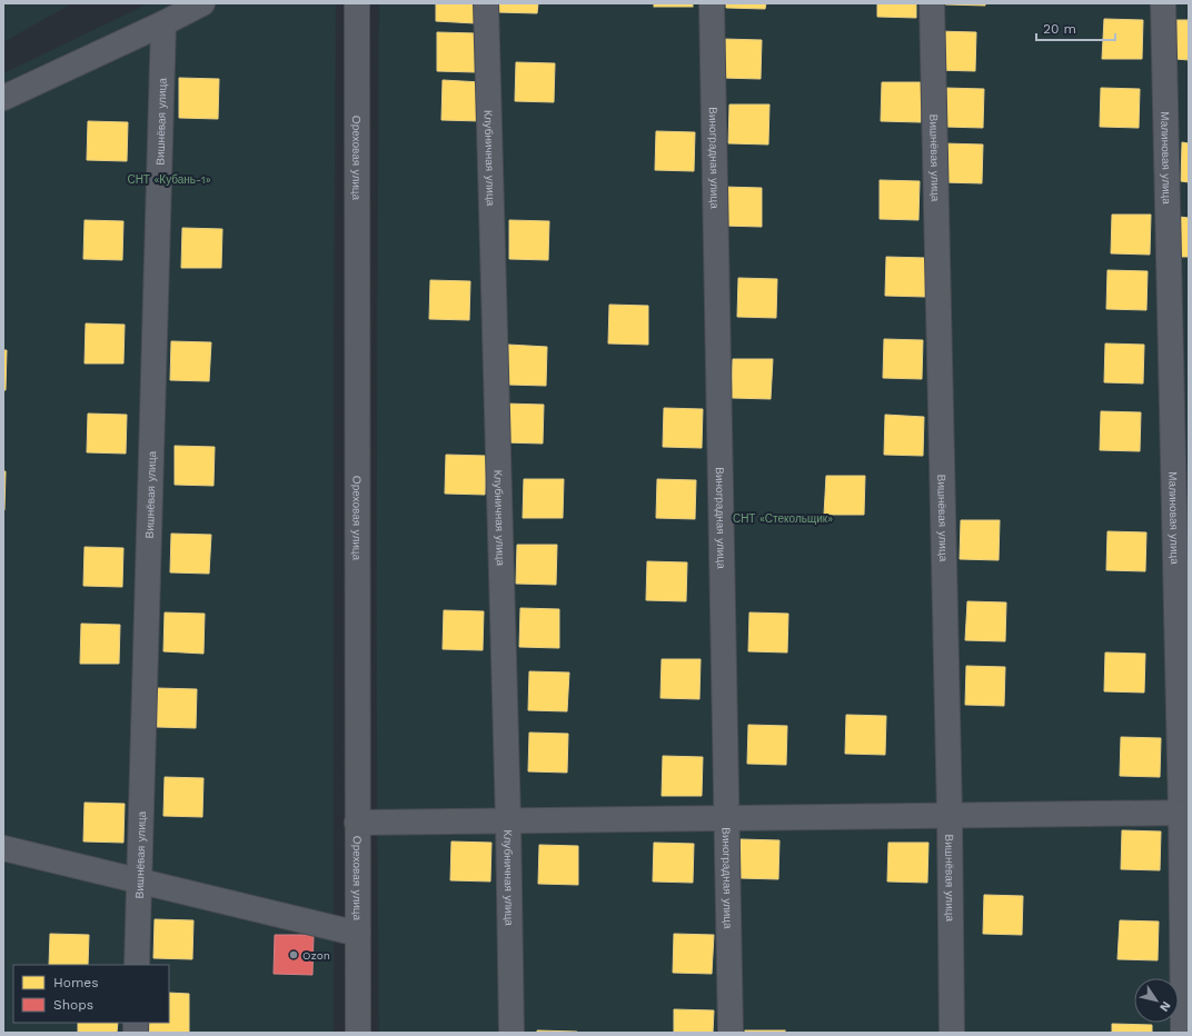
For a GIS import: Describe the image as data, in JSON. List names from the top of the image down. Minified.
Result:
{"streets":{"street":["Вишнёвая улица","Ореховая улица","Клубничная улица","Виноградная улица","Малиновая улица"]},"parks":["СНТ «Кубань-1»","СНТ «Стекольщик»"],"places":["Ozon"],"legend":["Homes","Shops"],"scale_bar":"20 m","north":"bottom right"}
